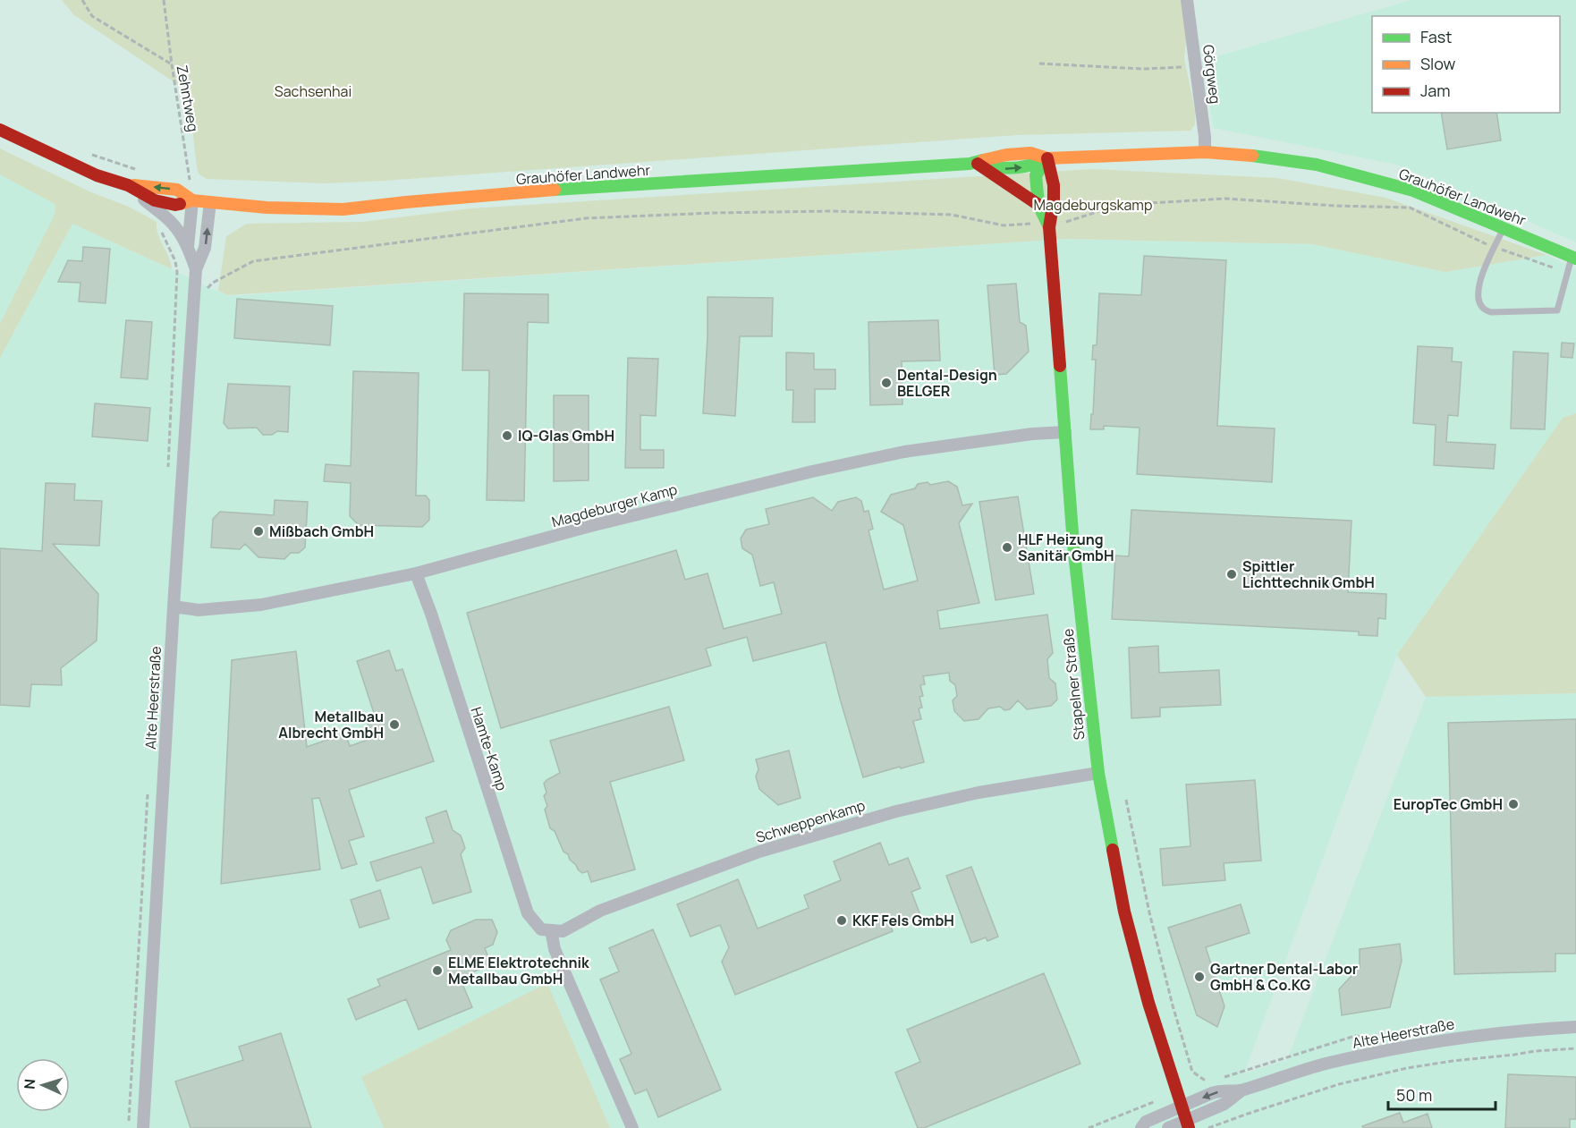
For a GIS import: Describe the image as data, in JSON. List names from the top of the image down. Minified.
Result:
{"streets":{"street":["Görgweg","Grauhöfer Landwehr","Magdeburger Kamp","Stapelner Straße","Alte Heerstraße","Hamte-Kamp","Schweppenkamp"],"path":["Zehntweg"]},"crossings":[["Görgweg","Grauhöfer Landwehr"],["Zehntweg","Grauhöfer Landwehr"],["Zehntweg","Alte Heerstraße"],["Grauhöfer Landwehr","Stapelner Straße"],["Grauhöfer Landwehr","Alte Heerstraße"],["Magdeburger Kamp","Stapelner Straße"],["Magdeburger Kamp","Alte Heerstraße"],["Magdeburger Kamp","Hamte-Kamp"],["Stapelner Straße","Alte Heerstraße"],["Stapelner Straße","Schweppenkamp"],["Hamte-Kamp","Schweppenkamp"]],"parks":["Sachsenhai","Magdeburgskamp"],"places":["Dental-Design BELGER","IQ-Glas GmbH","Mißbach GmbH","HLF Heizung Sanitär GmbH","Spittler Lichttechnik GmbH","Metallbau Albrecht GmbH","EuropTec GmbH","KKF Fels GmbH","ELME Elektrotechnik Metallbau GmbH","Gartner Dental-Labor GmbH & Co.KG"],"legend":["Fast","Slow","Jam"],"scale_bar":"50 m","north":"left"}
